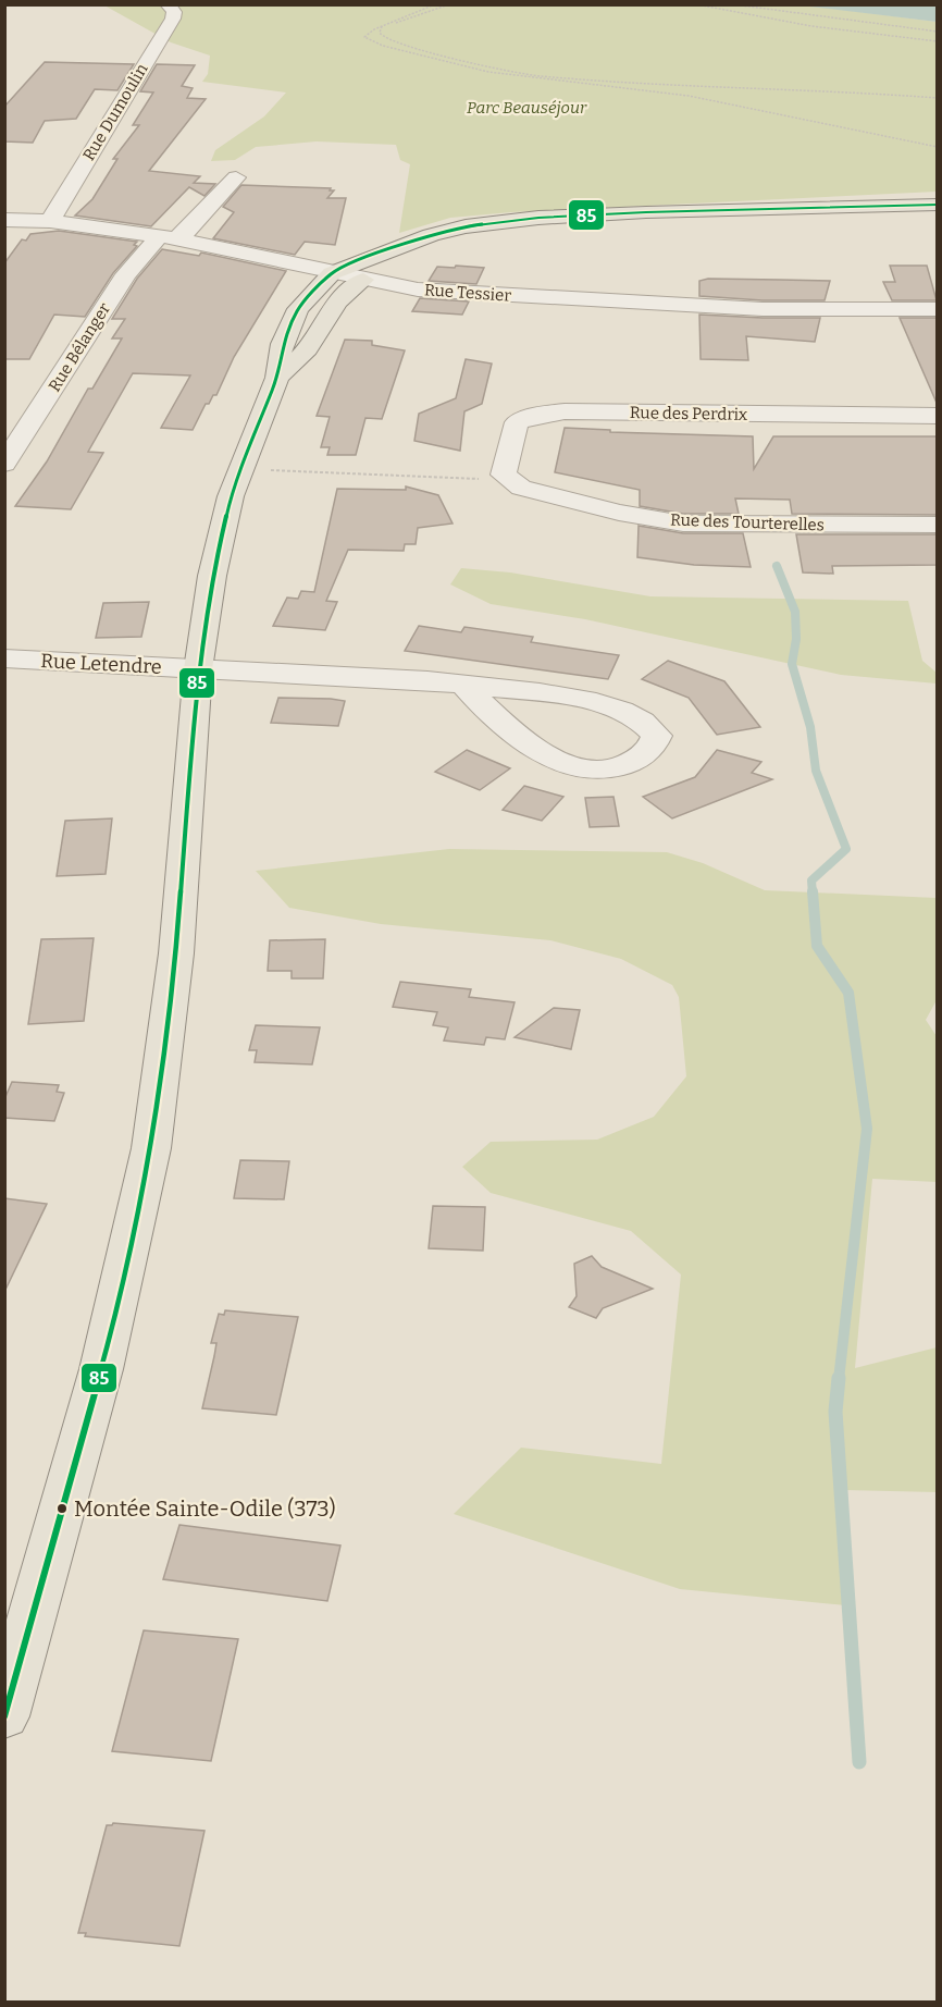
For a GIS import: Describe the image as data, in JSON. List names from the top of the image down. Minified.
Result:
{"streets":{"street":["Rue Dumoulin","Rue Tessier","Rue Bélanger","Rue des Perdrix","Rue des Tourterelles","Rue Letendre"]},"crossings":[["Rue Dumoulin","Rue Tessier"],["Rue Tessier","Rue Bélanger"],["Rue des Perdrix","Rue des Tourterelles"]],"parks":["Parc Beauséjour"],"places":["Montée Sainte-Odile (373)"],"lines":["transit line 85"]}
